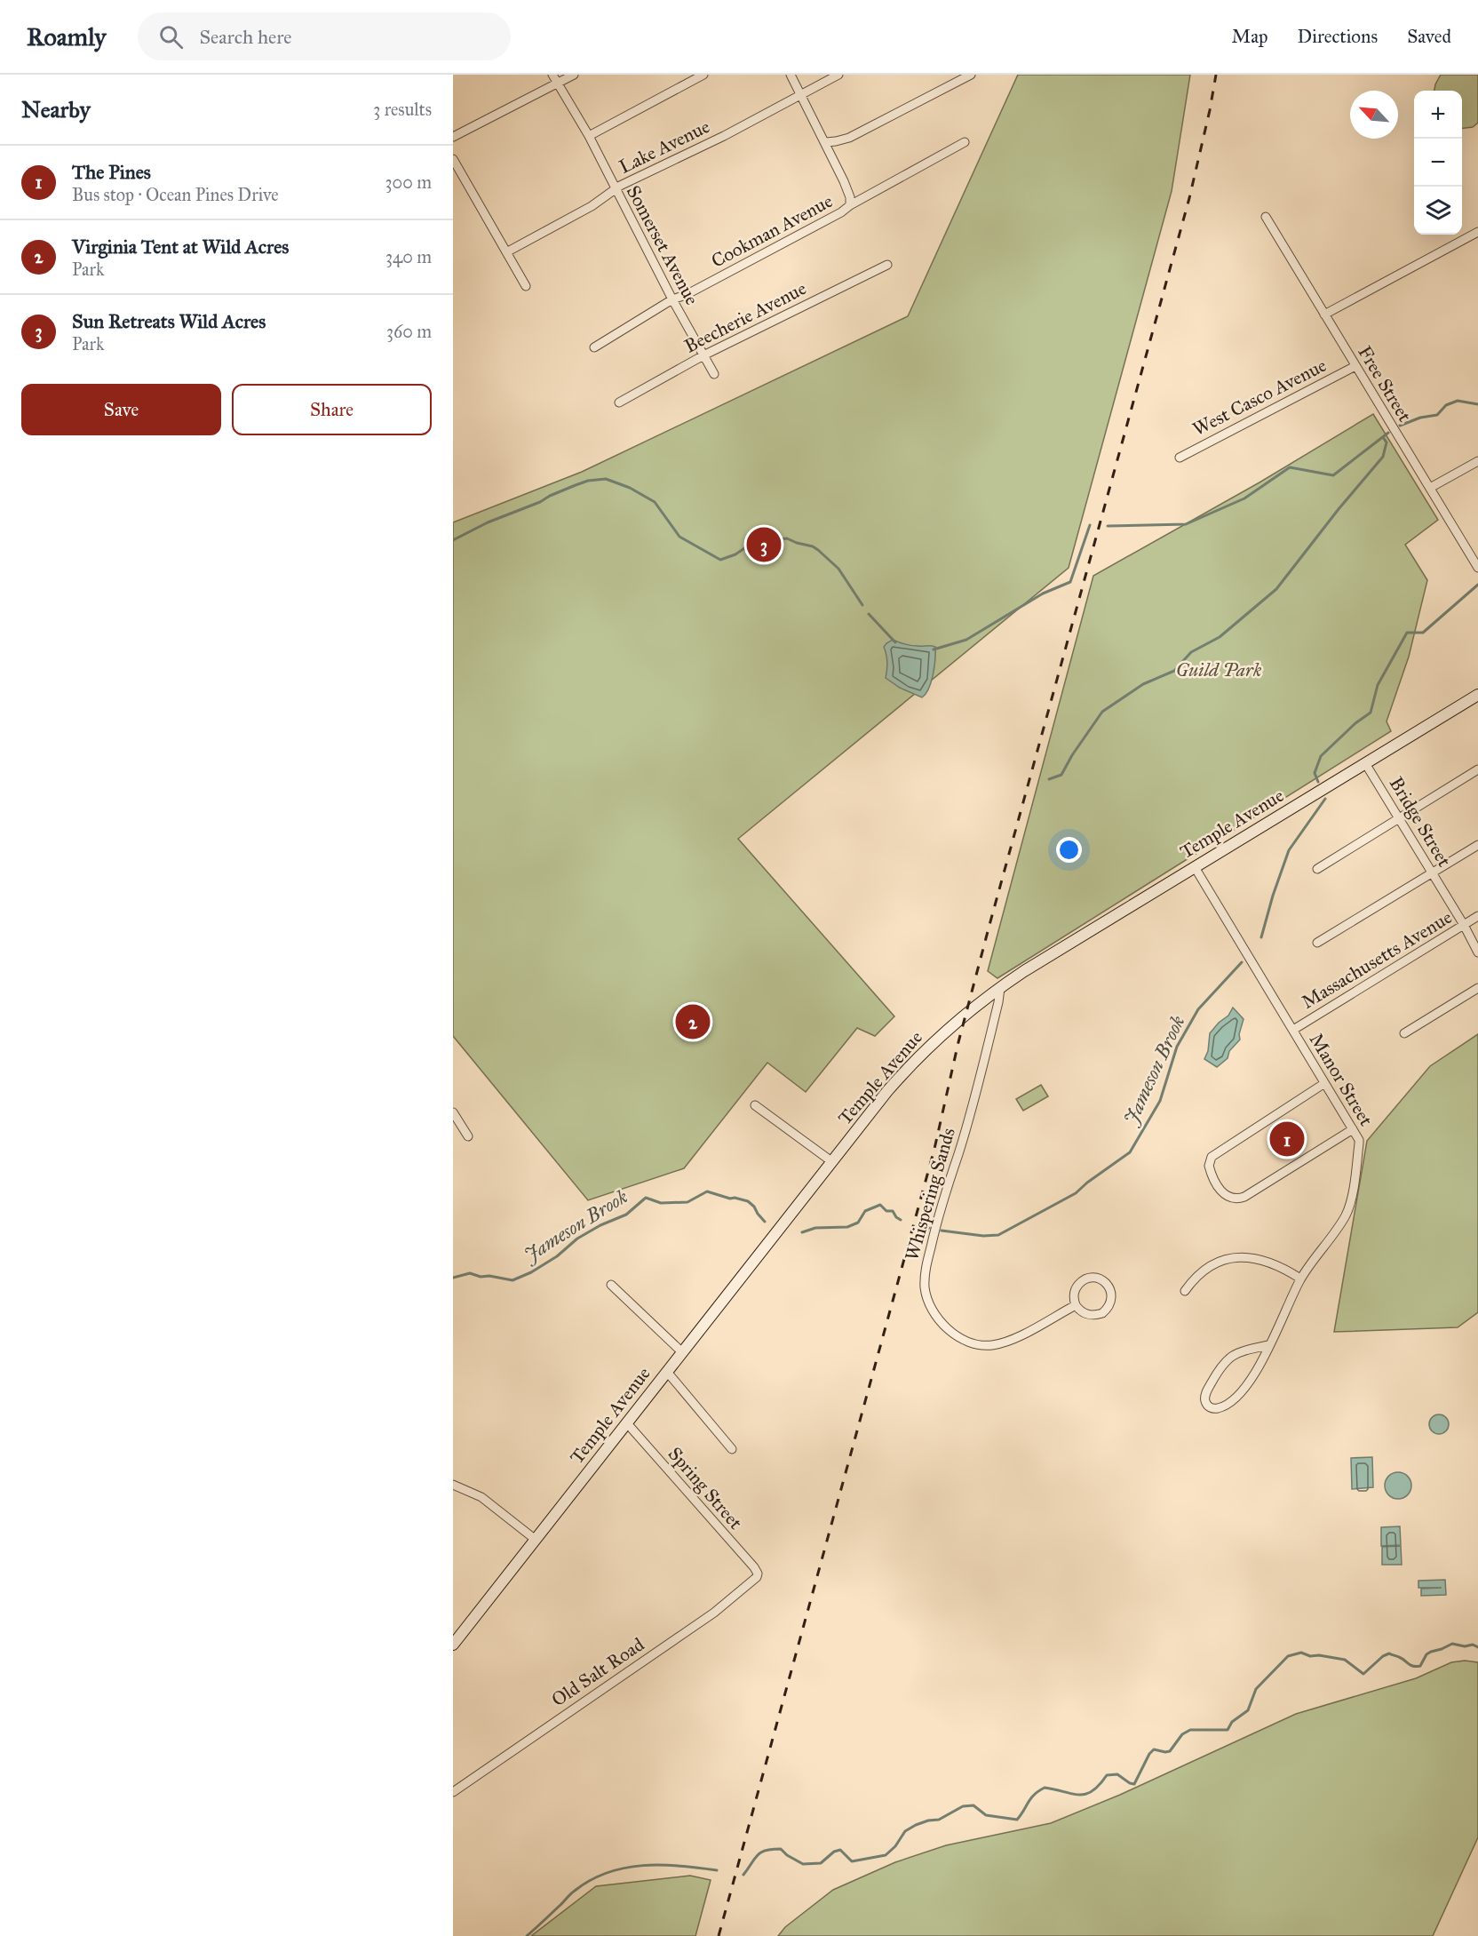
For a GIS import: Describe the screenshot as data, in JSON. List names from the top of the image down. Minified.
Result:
{"streets":{"street":["Lake Avenue","Cookman Avenue","Somerset Avenue","Beecherie Avenue","Free Street","West Casco Avenue","Bridge Street","Temple Avenue","Massachusetts Avenue","Manor Street","Whispering Sands","Spring Street","Old Salt Road"]},"crossings":[["Lake Avenue","Somerset Avenue"],["Cookman Avenue","Somerset Avenue"],["Somerset Avenue","Beecherie Avenue"],["Free Street","West Casco Avenue"],["Bridge Street","Temple Avenue"],["Bridge Street","Massachusetts Avenue"],["Temple Avenue","Manor Street"],["Temple Avenue","Whispering Sands"],["Temple Avenue","Spring Street"],["Massachusetts Avenue","Manor Street"],["Spring Street","Old Salt Road"]],"water":["Jameson Brook"],"parks":["Guild Park"],"north":"top left","page":{"header":"Roamly","search":"Search here","nav":["Map","Directions","Saved"],"heading":["Nearby","3 results"],"map_buttons":["+","−"],"list":[{"mark":"1","name":"The Pines","note":"Bus stop · Ocean Pines Drive","value":"300 m"},{"mark":"2","name":"Virginia Tent at Wild Acres","note":"Park","value":"340 m"},{"mark":"3","name":"Sun Retreats Wild Acres","note":"Park","value":"360 m"}],"buttons":["Save","Share"],"pins":["3","2","1"]}}
